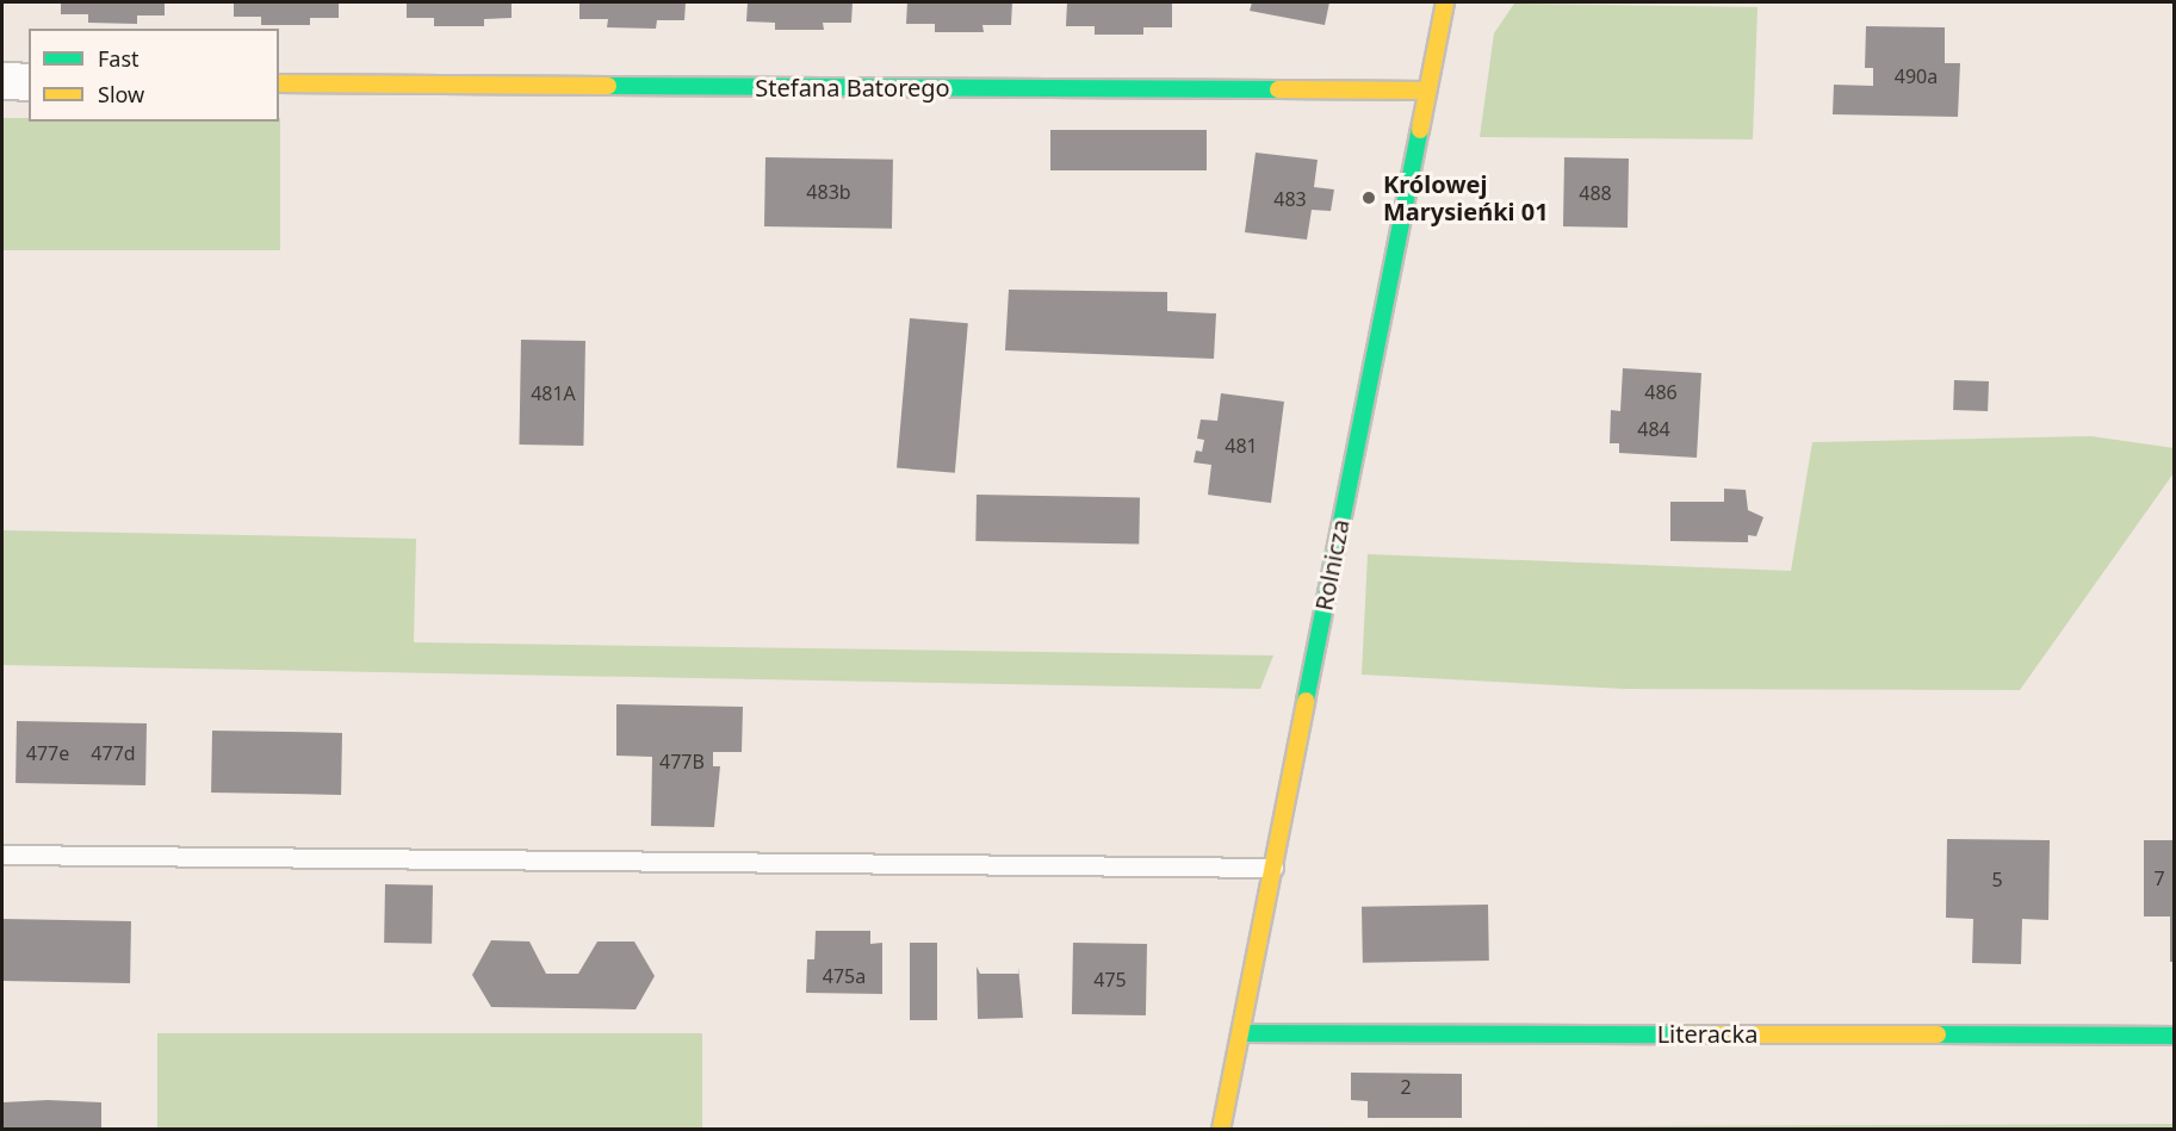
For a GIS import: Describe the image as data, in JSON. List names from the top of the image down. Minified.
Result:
{"streets":{"street":["Stefana Batorego","Rolnicza","Literacka"]},"crossings":[["Stefana Batorego","Rolnicza"],["Rolnicza","Literacka"]],"places":["Królowej Marysieńki 01"],"house_numbers":["490a","483b","488","483","486","481A","484","481","477e","477d","477B","7","5","475a","475","2"],"legend":["Fast","Slow"]}
